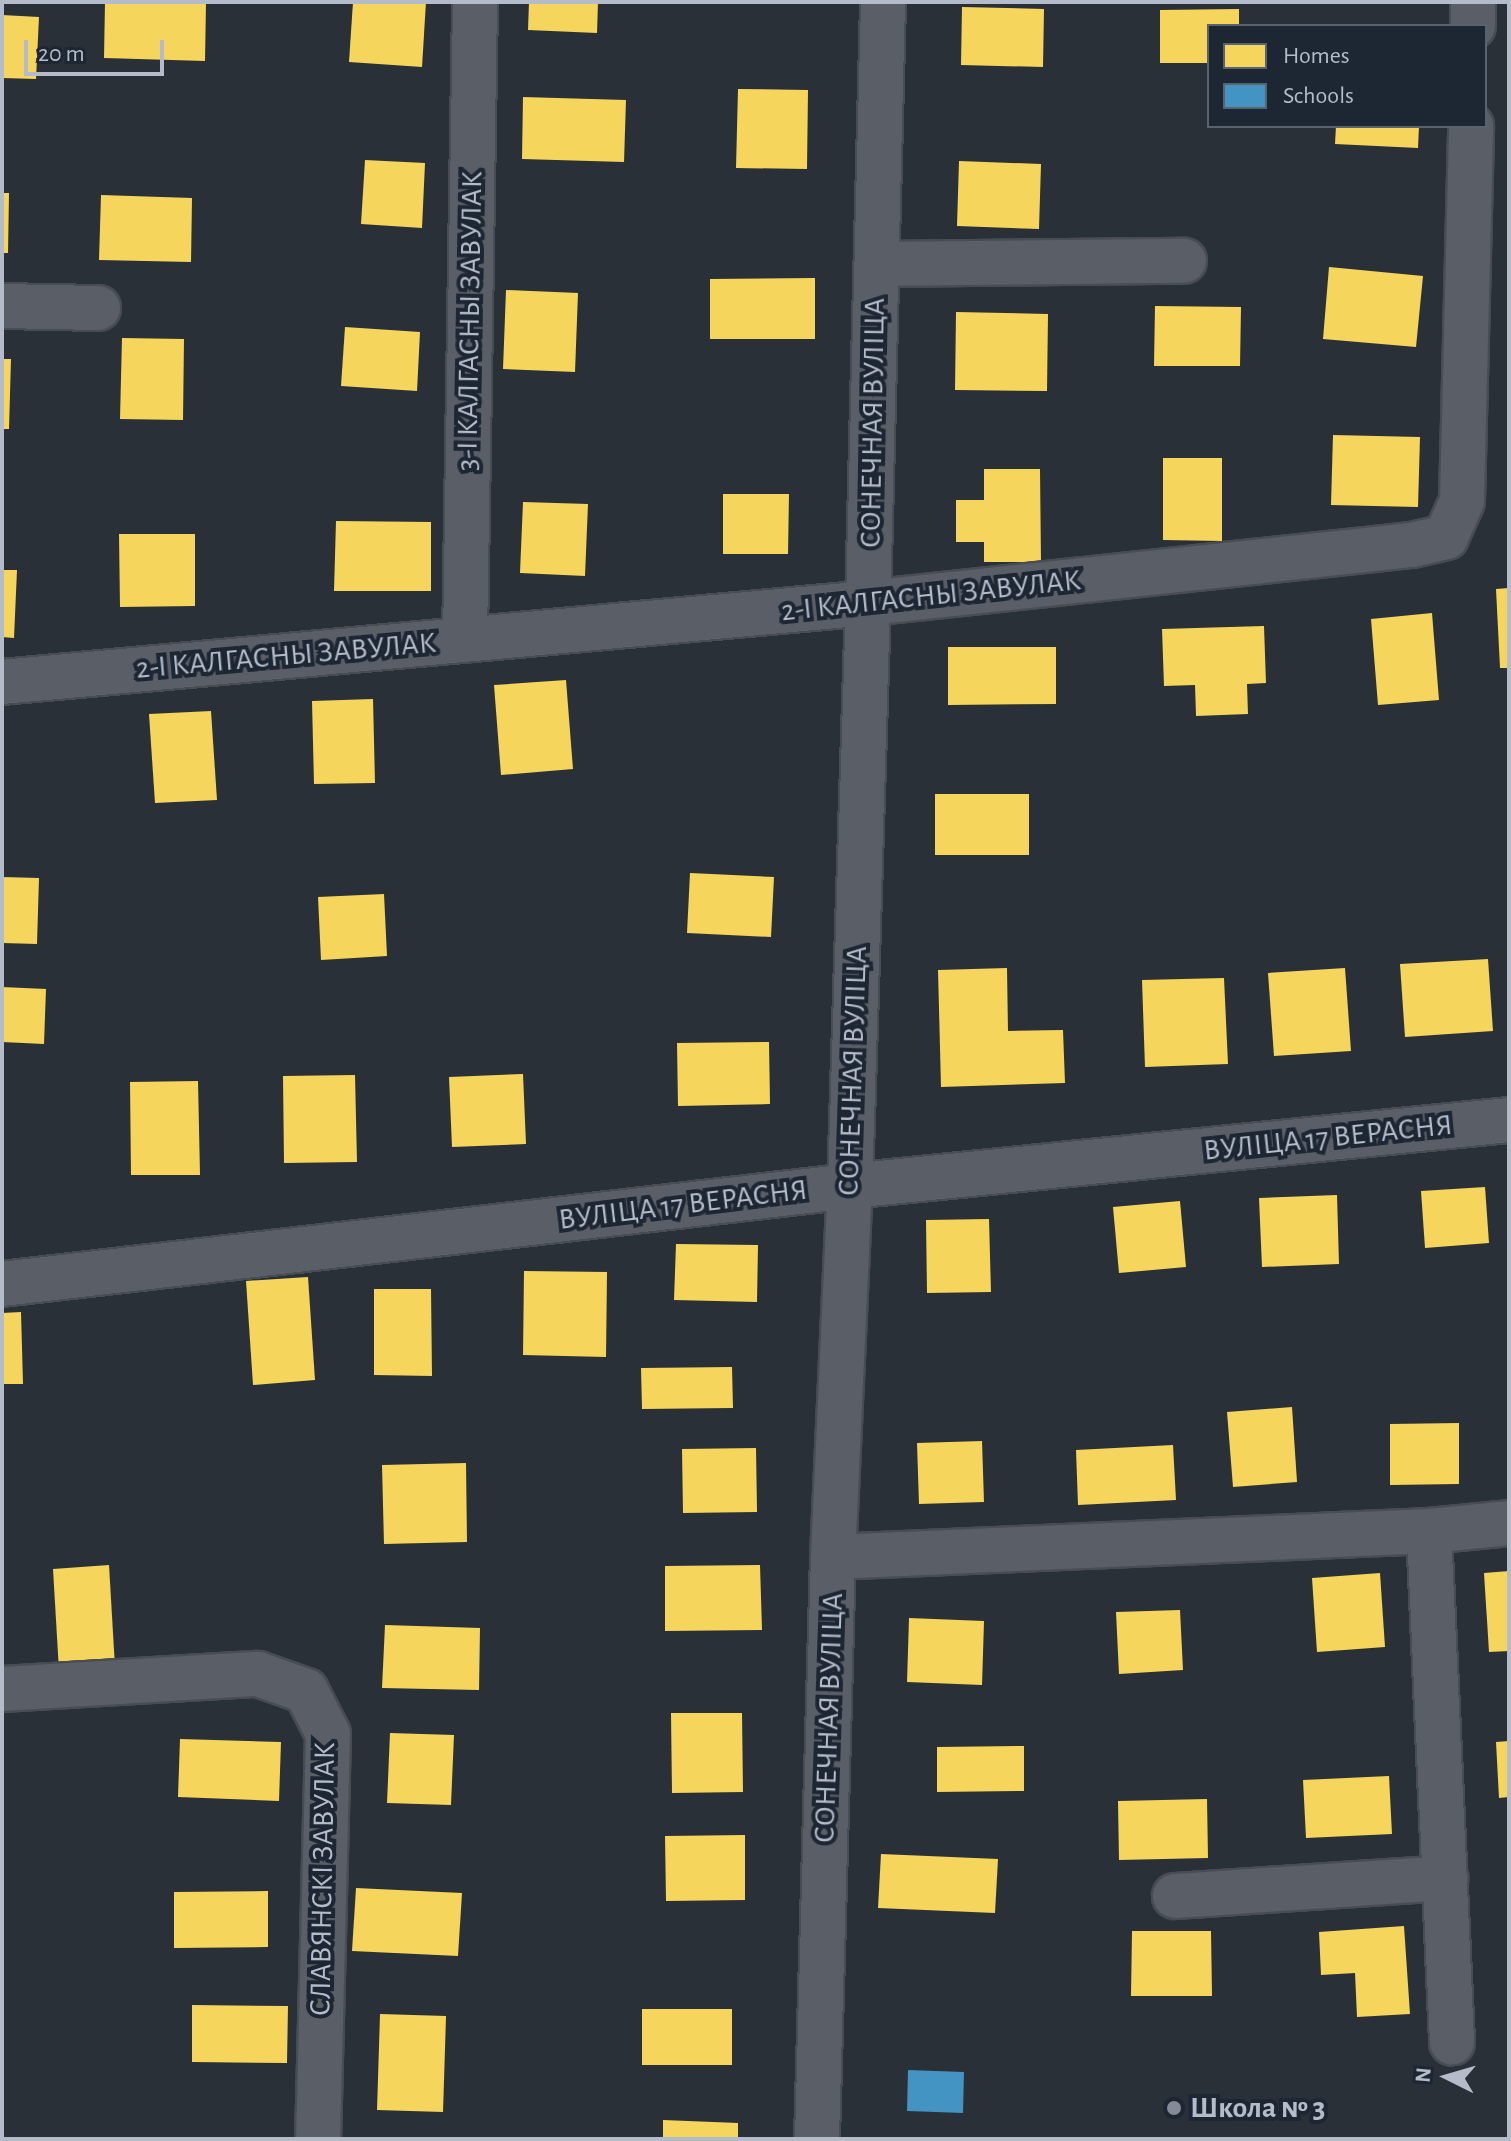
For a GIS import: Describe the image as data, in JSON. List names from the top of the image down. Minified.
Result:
{"streets":{"street":["3-І КАЛГАСНЫ ЗАВУЛАК","СОНЕЧНАЯ ВУЛІЦА","2-І КАЛГАСНЫ ЗАВУЛАК","ВУЛІЦА 17 ВЕРАСНЯ","СЛАВЯНСКІ ЗАВУЛАК"]},"crossings":[["3-І КАЛГАСНЫ ЗАВУЛАК","2-І КАЛГАСНЫ ЗАВУЛАК"],["СОНЕЧНАЯ ВУЛІЦА","2-І КАЛГАСНЫ ЗАВУЛАК"],["СОНЕЧНАЯ ВУЛІЦА","ВУЛІЦА 17 ВЕРАСНЯ"]],"places":["Школа № 3"],"legend":["Homes","Schools"],"scale_bar":"20 m","north":"left"}
